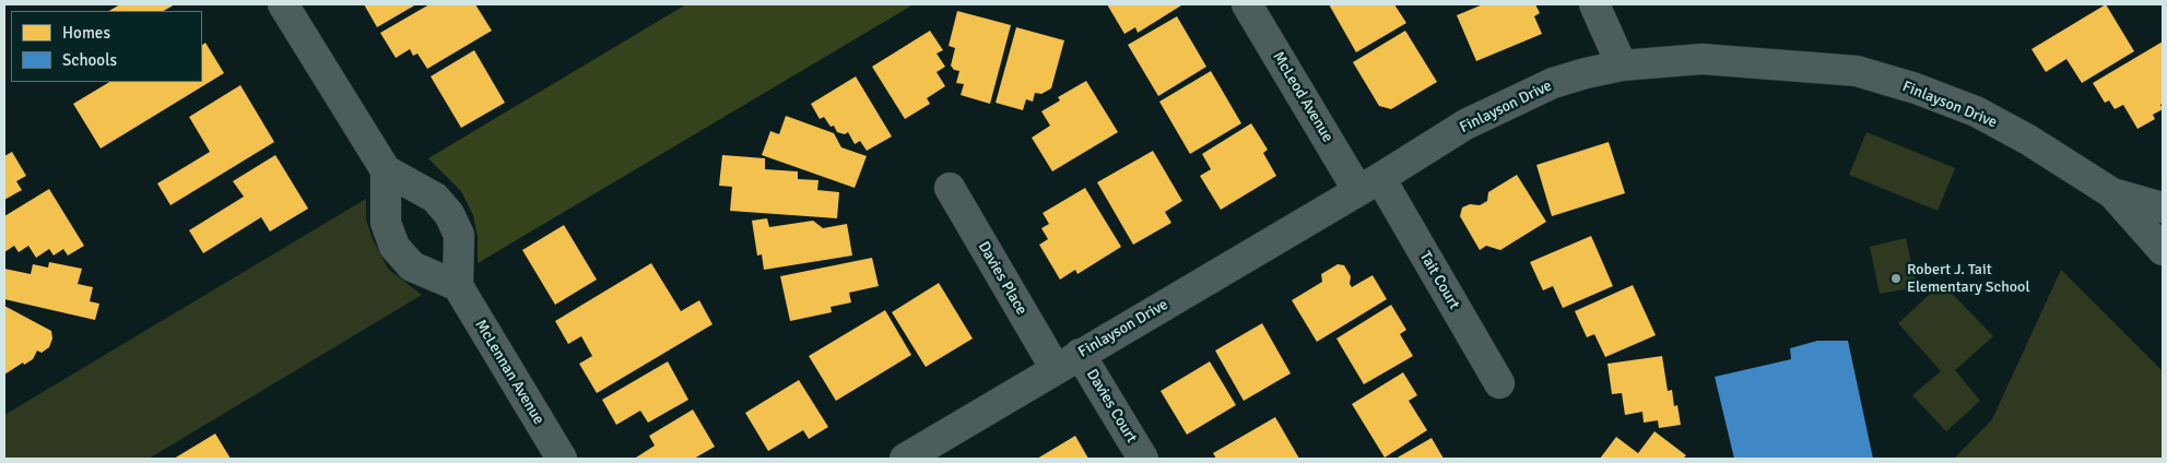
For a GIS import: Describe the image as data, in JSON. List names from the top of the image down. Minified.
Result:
{"streets":{"street":["McLeod Avenue","Finlayson Drive","Davies Place","Tait Court","McLennan Avenue","Davies Court"]},"crossings":[["McLeod Avenue","Finlayson Drive"],["McLeod Avenue","Tait Court"],["Finlayson Drive","Davies Place"],["Finlayson Drive","Tait Court"],["Finlayson Drive","Davies Court"],["Davies Place","Davies Court"]],"places":["Robert J. Tait Elementary School"],"legend":["Homes","Schools"]}
